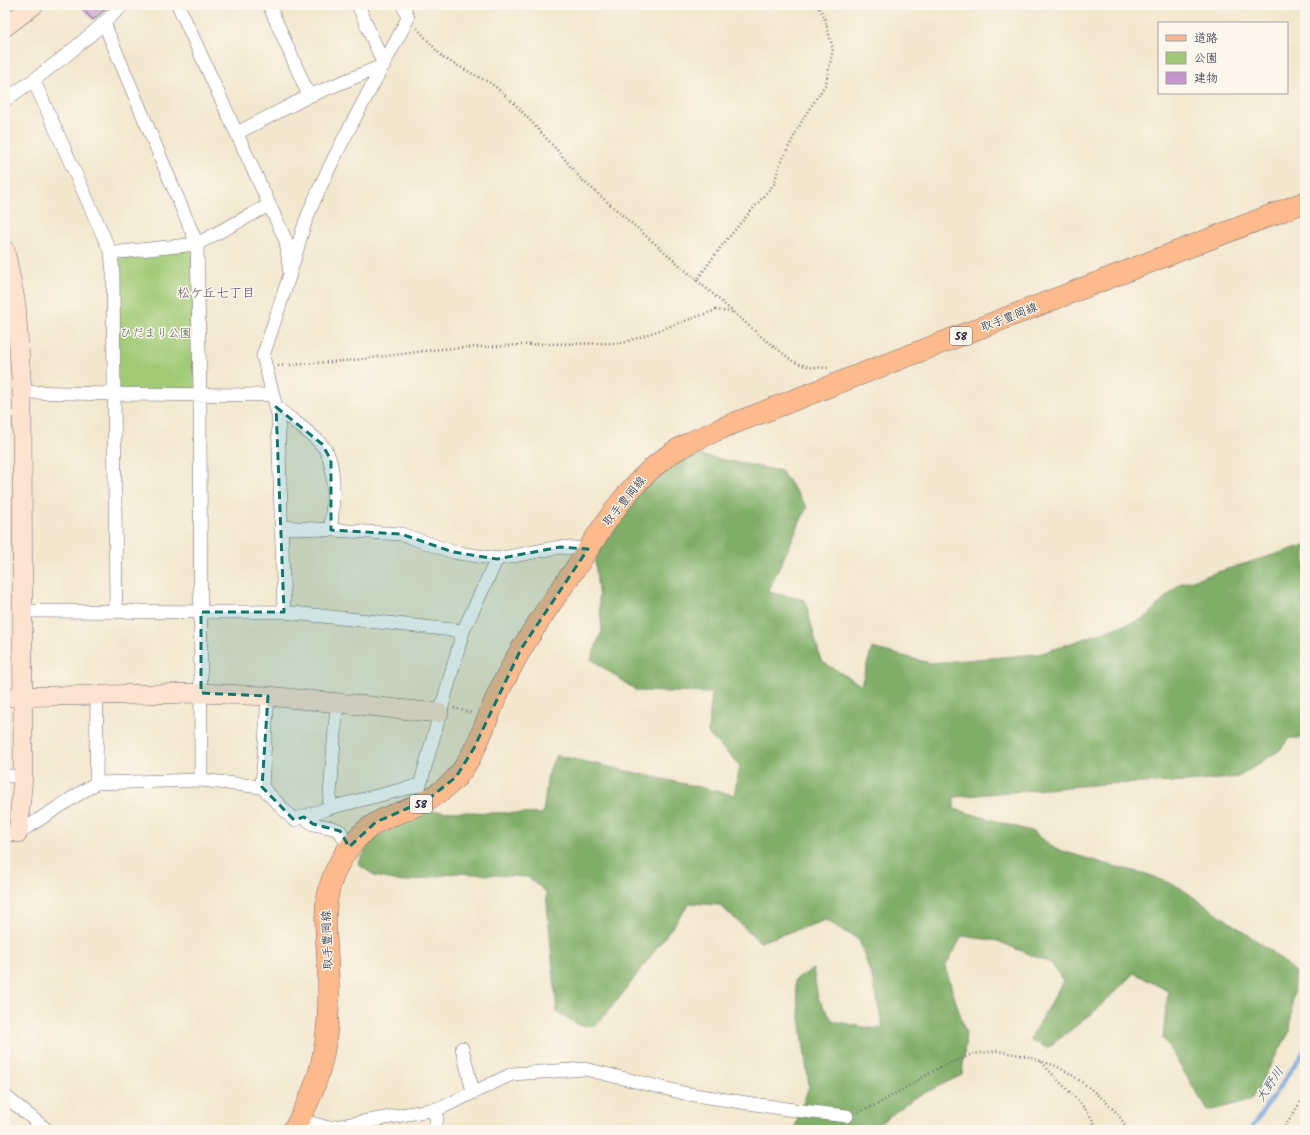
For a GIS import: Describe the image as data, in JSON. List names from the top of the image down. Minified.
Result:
{"streets":{"main road":["取手豊岡線","58"]},"districts":["松ケ丘七丁目"],"water":["大野川"],"parks":["ひだまり公園"],"legend":["道路","公園","建物"]}
